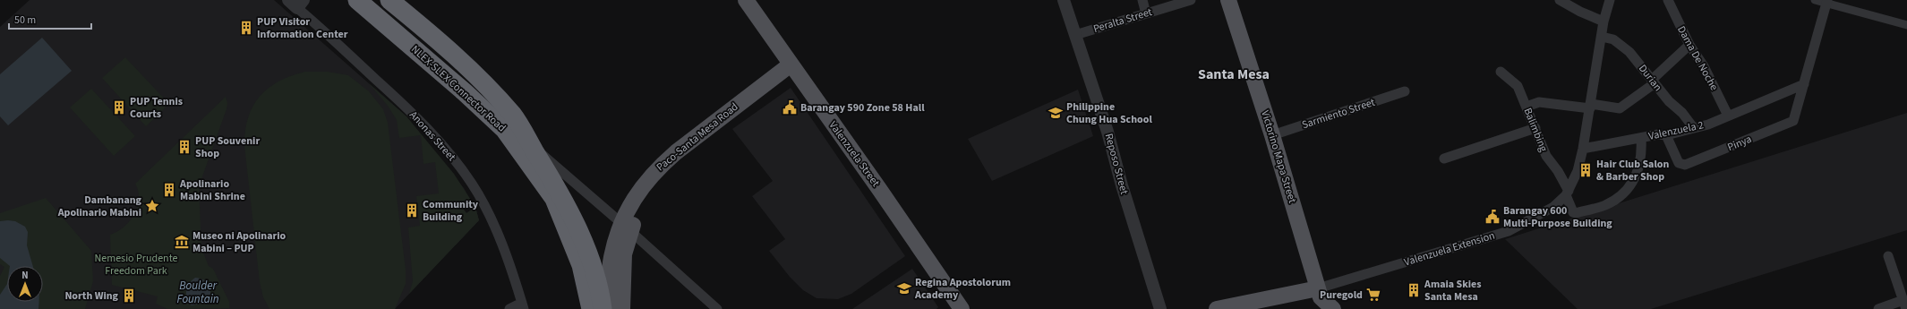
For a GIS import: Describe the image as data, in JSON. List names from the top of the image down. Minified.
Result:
{"streets":{"highway":["NLEX-SLEX Connector Road"],"main road":["Paco-Santa Mesa Road","Valenzuela Street","Victorino Mapa Street"],"street":["Peralta Street","Dama De Noche","Durian","Sarmiento Street","Balimbing","Valenzuela 2","Anonas Street","Pinya","Reposo Street","Valenzuela Extension"]},"crossings":[["Peralta Street","Reposo Street"],["Dama De Noche","Valenzuela 2"],["Durian","Valenzuela 2"],["Durian","Valenzuela Extension"],["Sarmiento Street","Victorino Mapa Street"],["Balimbing","Valenzuela 2"],["Balimbing","Valenzuela Extension"],["Valenzuela 2","Pinya"],["Valenzuela 2","Valenzuela Extension"],["Paco-Santa Mesa Road","Valenzuela Street"],["Victorino Mapa Street","Valenzuela Extension"]],"districts":["Santa Mesa"],"water":["Boulder Fountain"],"parks":["Nemesio Prudente Freedom Park"],"places":{"building":["PUP Visitor Information Center","PUP Tennis Courts","PUP Souvenir Shop","Hair Club Salon & Barber Shop","Apolinario Mabini Shrine","Community Building","Amaia Skies Santa Mesa","North Wing"],"public building":["Barangay 590 Zone 58 Hall","Barangay 600 Multi-Purpose Building"],"school or university":["Philippine Chung Hua School","Regina Apostolorum Academy"],"place":["Dambanang Apolinario Mabini"],"museum":["Museo ni Apolinario Mabini – PUP"],"supermarket":["Puregold"]},"scale_bar":"50 m","north":"top"}
